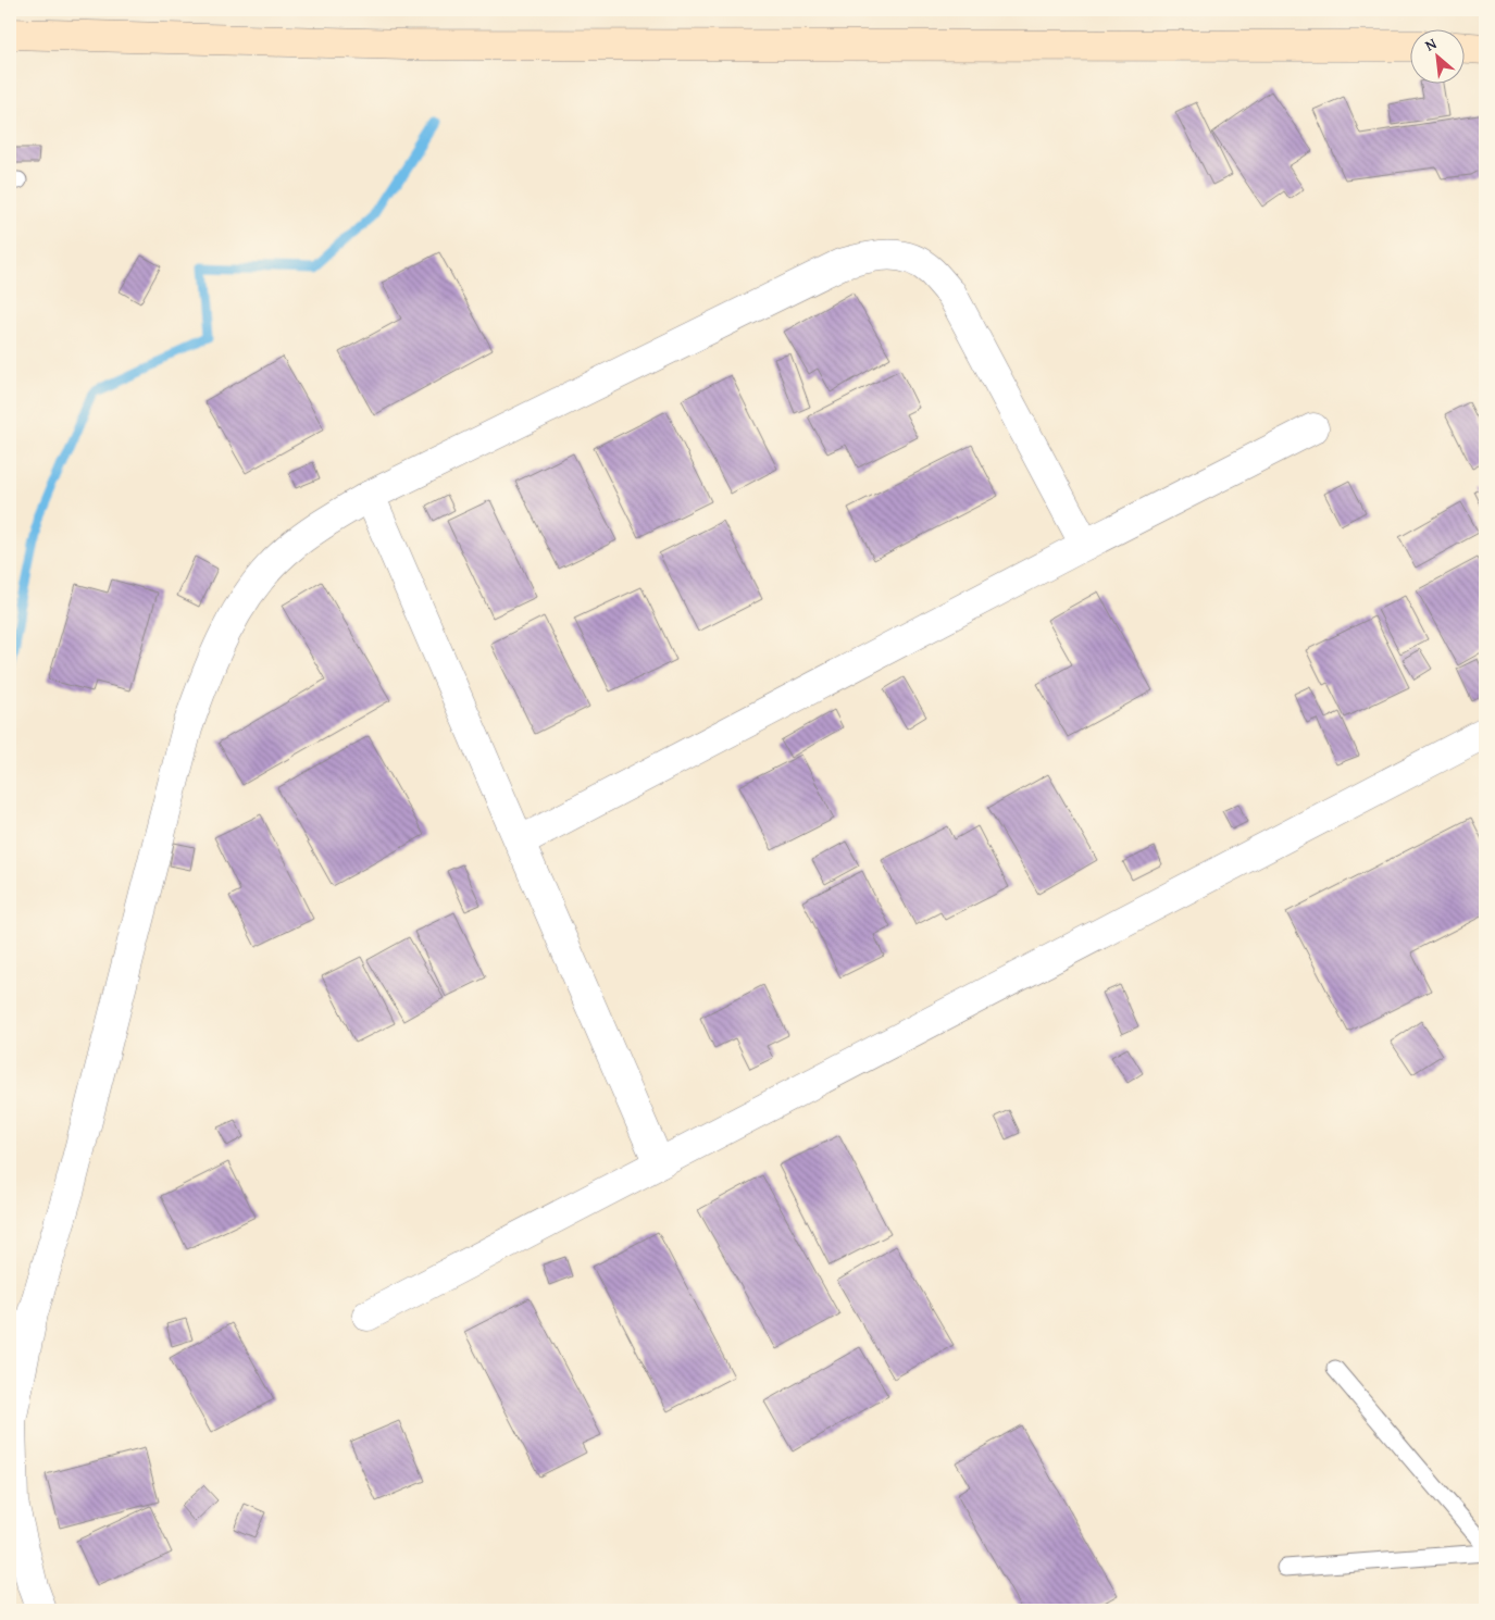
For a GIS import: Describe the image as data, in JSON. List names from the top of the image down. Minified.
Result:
{"north":"top left"}
